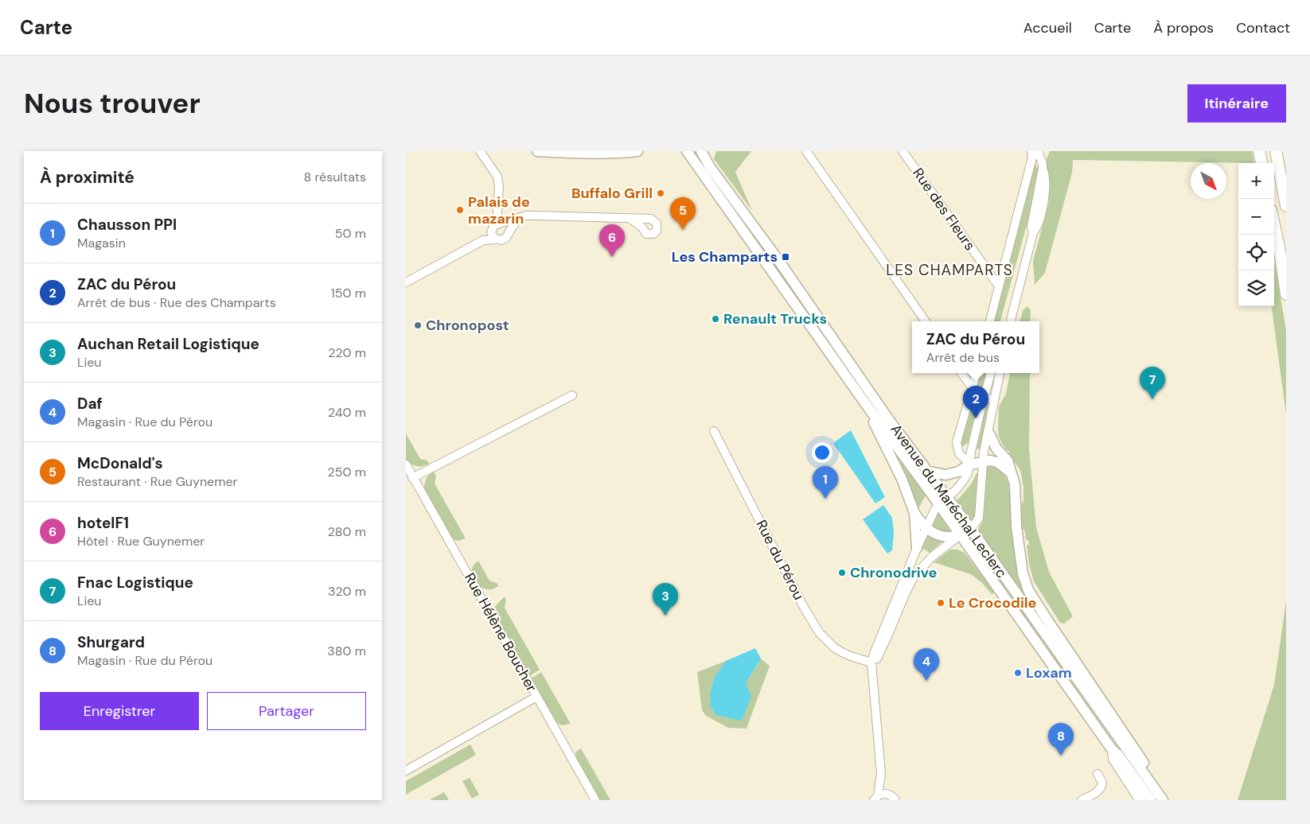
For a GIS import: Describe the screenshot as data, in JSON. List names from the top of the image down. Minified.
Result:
{"streets":{"main road":["Avenue du Maréchal Leclerc"],"street":["Rue des Fleurs","Rue du Pérou","Rue Hélène Boucher"]},"districts":["LES CHAMPARTS"],"places":{"other":["Buffalo Grill","Palais de mazarin","Renault Trucks","Chronopost","Chronodrive","Le Crocodile","Loxam"],"transit":["Les Champarts"]},"north":"bottom right","page":{"header":"Carte","nav":["Accueil","Carte","À propos","Contact"],"buttons":["Itinéraire",["Enregistrer","Partager"]],"title":"Nous trouver","heading":["À proximité","8 résultats"],"map_buttons":["+","−"],"pins":["5","6","7","2","1","3","4","8"],"list":[{"mark":"1","name":"Chausson PPI","note":"Magasin","value":"50 m"},{"mark":"2","name":"ZAC du Pérou","note":"Arrêt de bus · Rue des Champarts","value":"150 m"},{"mark":"3","name":"Auchan Retail Logistique","note":"Lieu","value":"220 m"},{"mark":"4","name":"Daf","note":"Magasin · Rue du Pérou","value":"240 m"},{"mark":"5","name":"McDonald's","note":"Restaurant · Rue Guynemer","value":"250 m"},{"mark":"6","name":"hotelF1","note":"Hôtel · Rue Guynemer","value":"280 m"},{"mark":"7","name":"Fnac Logistique","note":"Lieu","value":"320 m"},{"mark":"8","name":"Shurgard","note":"Magasin · Rue du Pérou","value":"380 m"}],"popup":["ZAC du Pérou","Arrêt de bus"]}}
